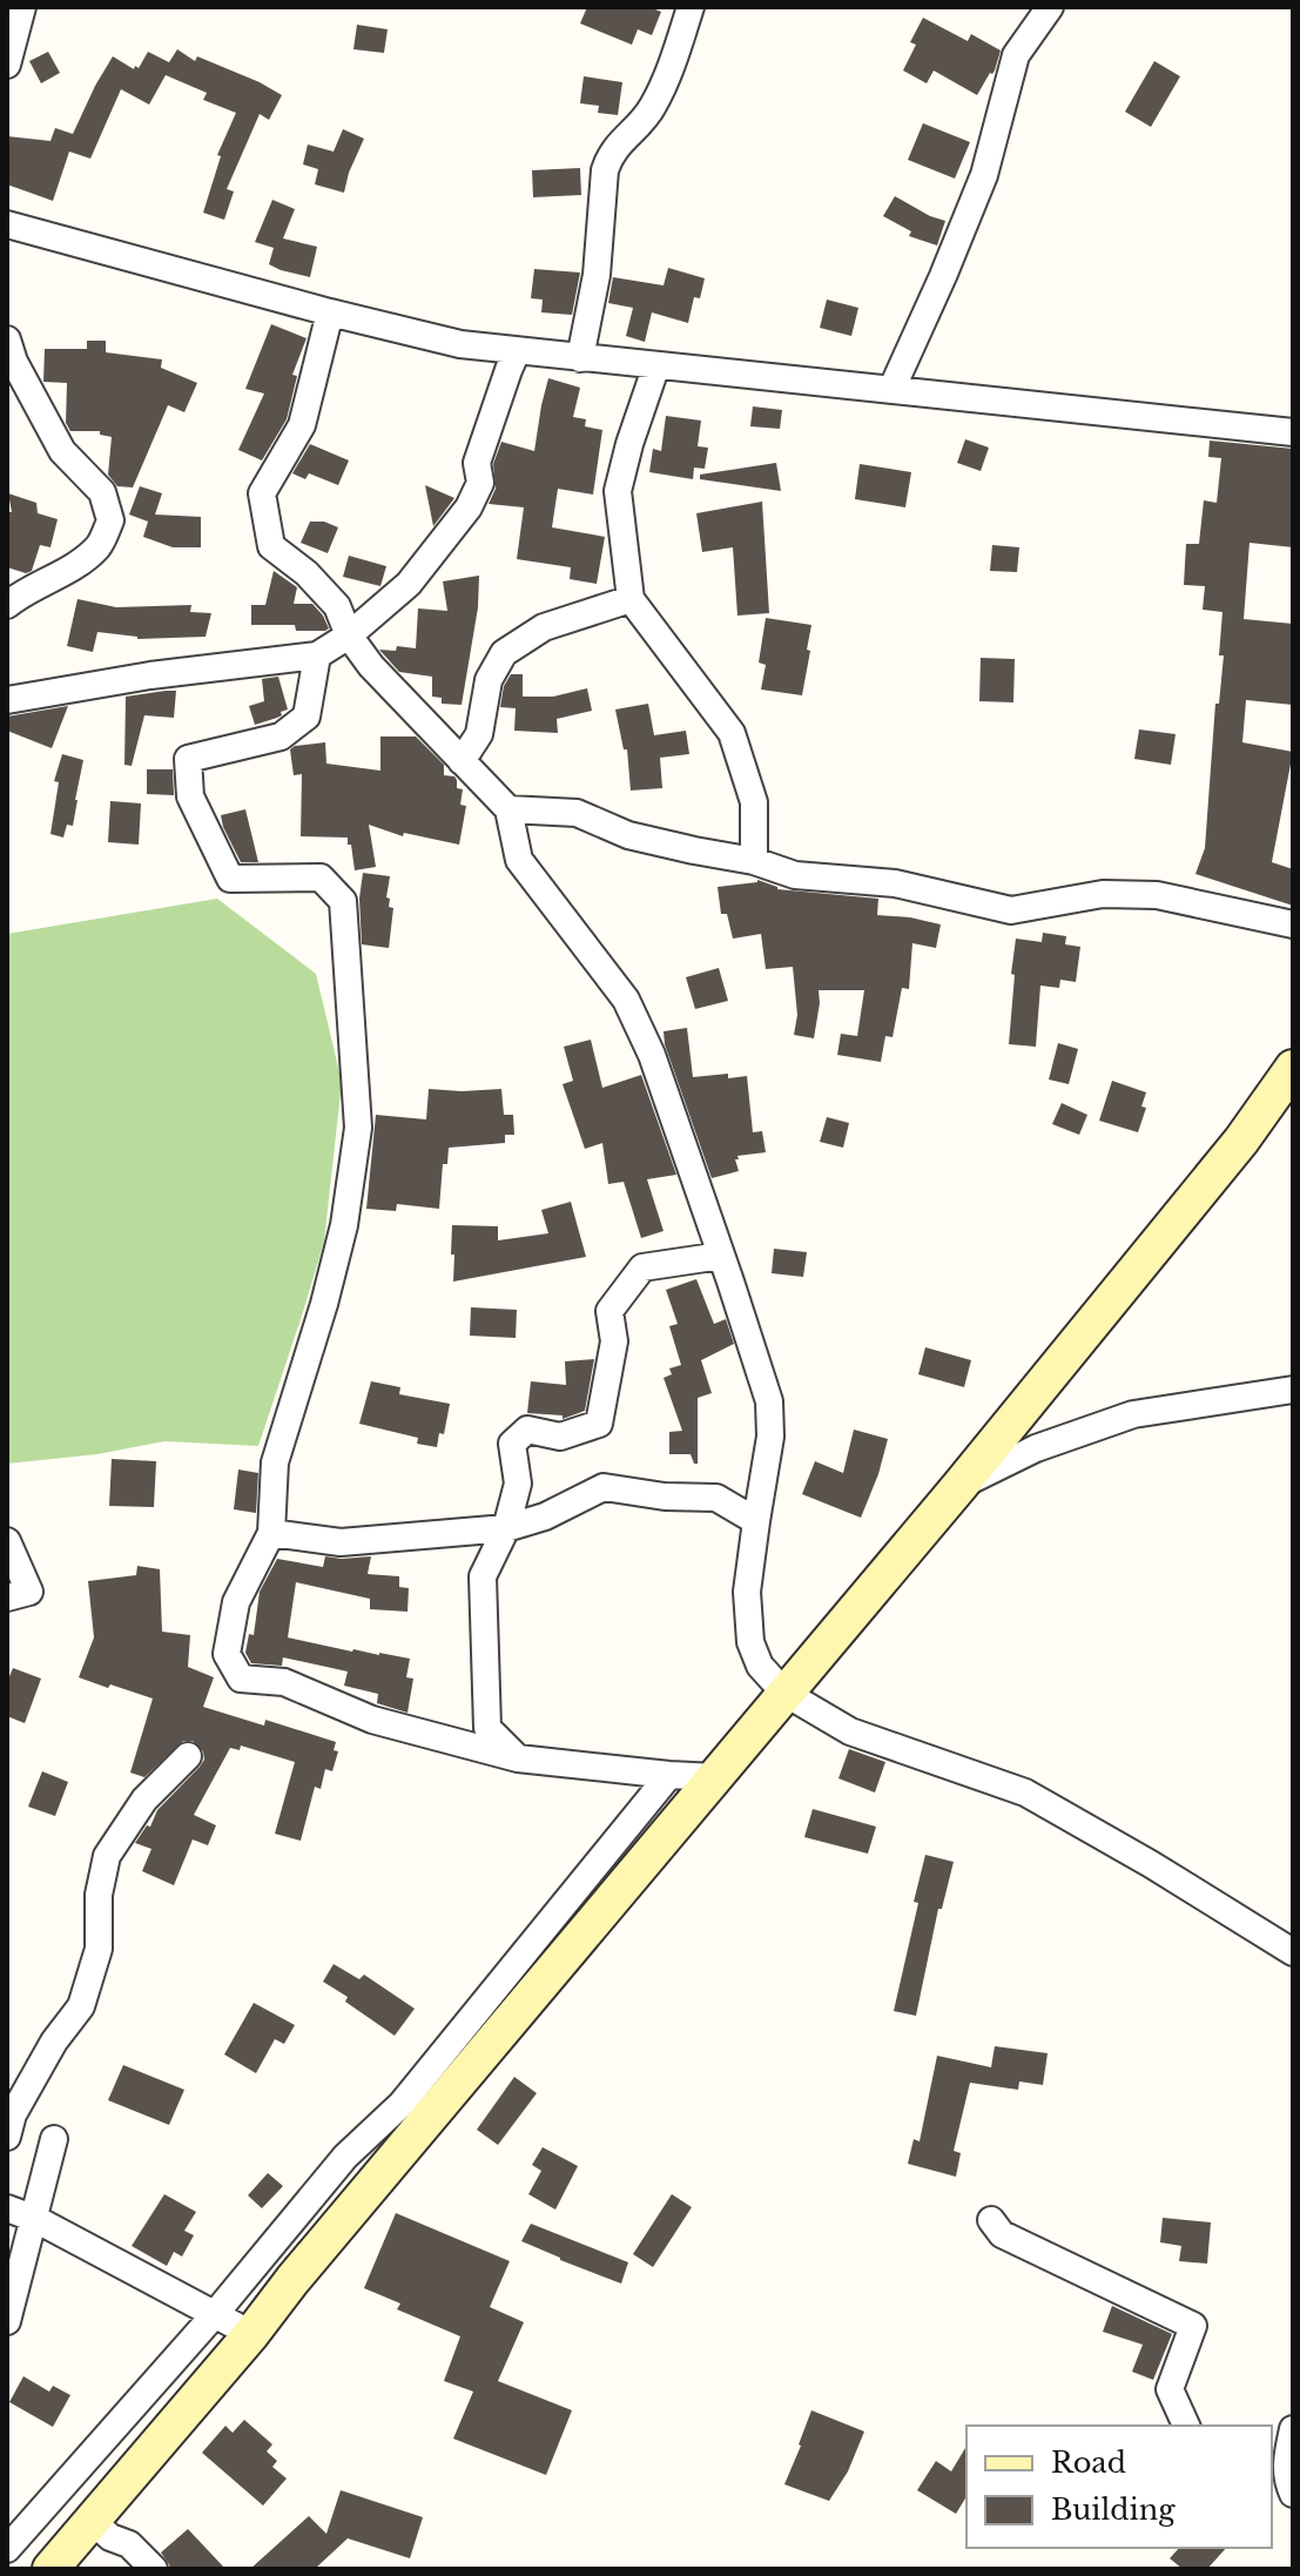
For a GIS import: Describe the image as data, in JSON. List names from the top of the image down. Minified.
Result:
{"legend":["Road","Building"]}
